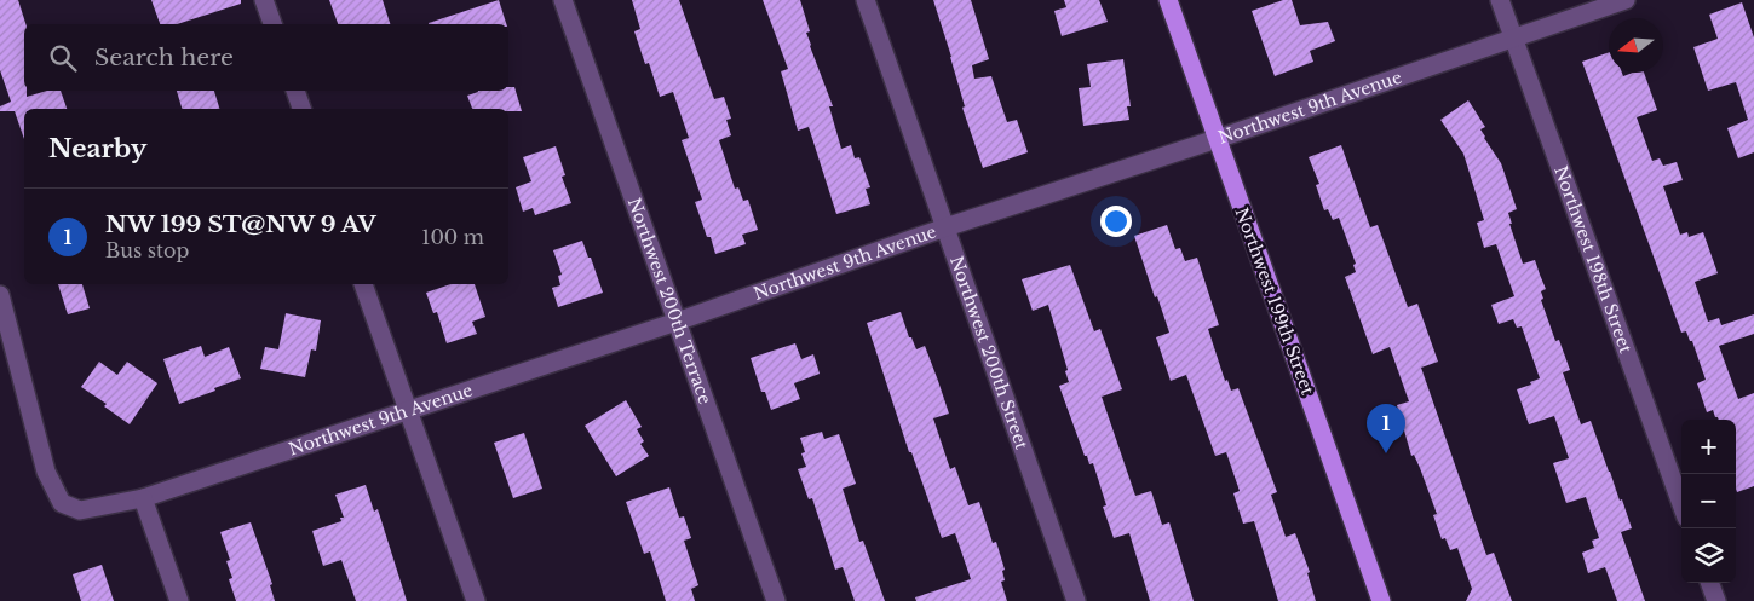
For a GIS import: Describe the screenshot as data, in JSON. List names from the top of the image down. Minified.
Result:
{"streets":{"main road":["Northwest 199th Street"],"street":["Northwest 9th Avenue","Northwest 198th Street","Northwest 200th Terrace","Northwest 200th Street"]},"crossings":[["Northwest 9th Avenue","Northwest 198th Street"],["Northwest 9th Avenue","Northwest 200th Terrace"],["Northwest 9th Avenue","Northwest 199th Street"],["Northwest 9th Avenue","Northwest 200th Street"]],"north":"left","page":{"search":"Search here","heading":"Nearby","list":[{"mark":"1","name":"NW 199 ST@NW 9 AV","note":"Bus stop","value":"100 m"}],"pins":"1","map_buttons":["+","−"]}}
